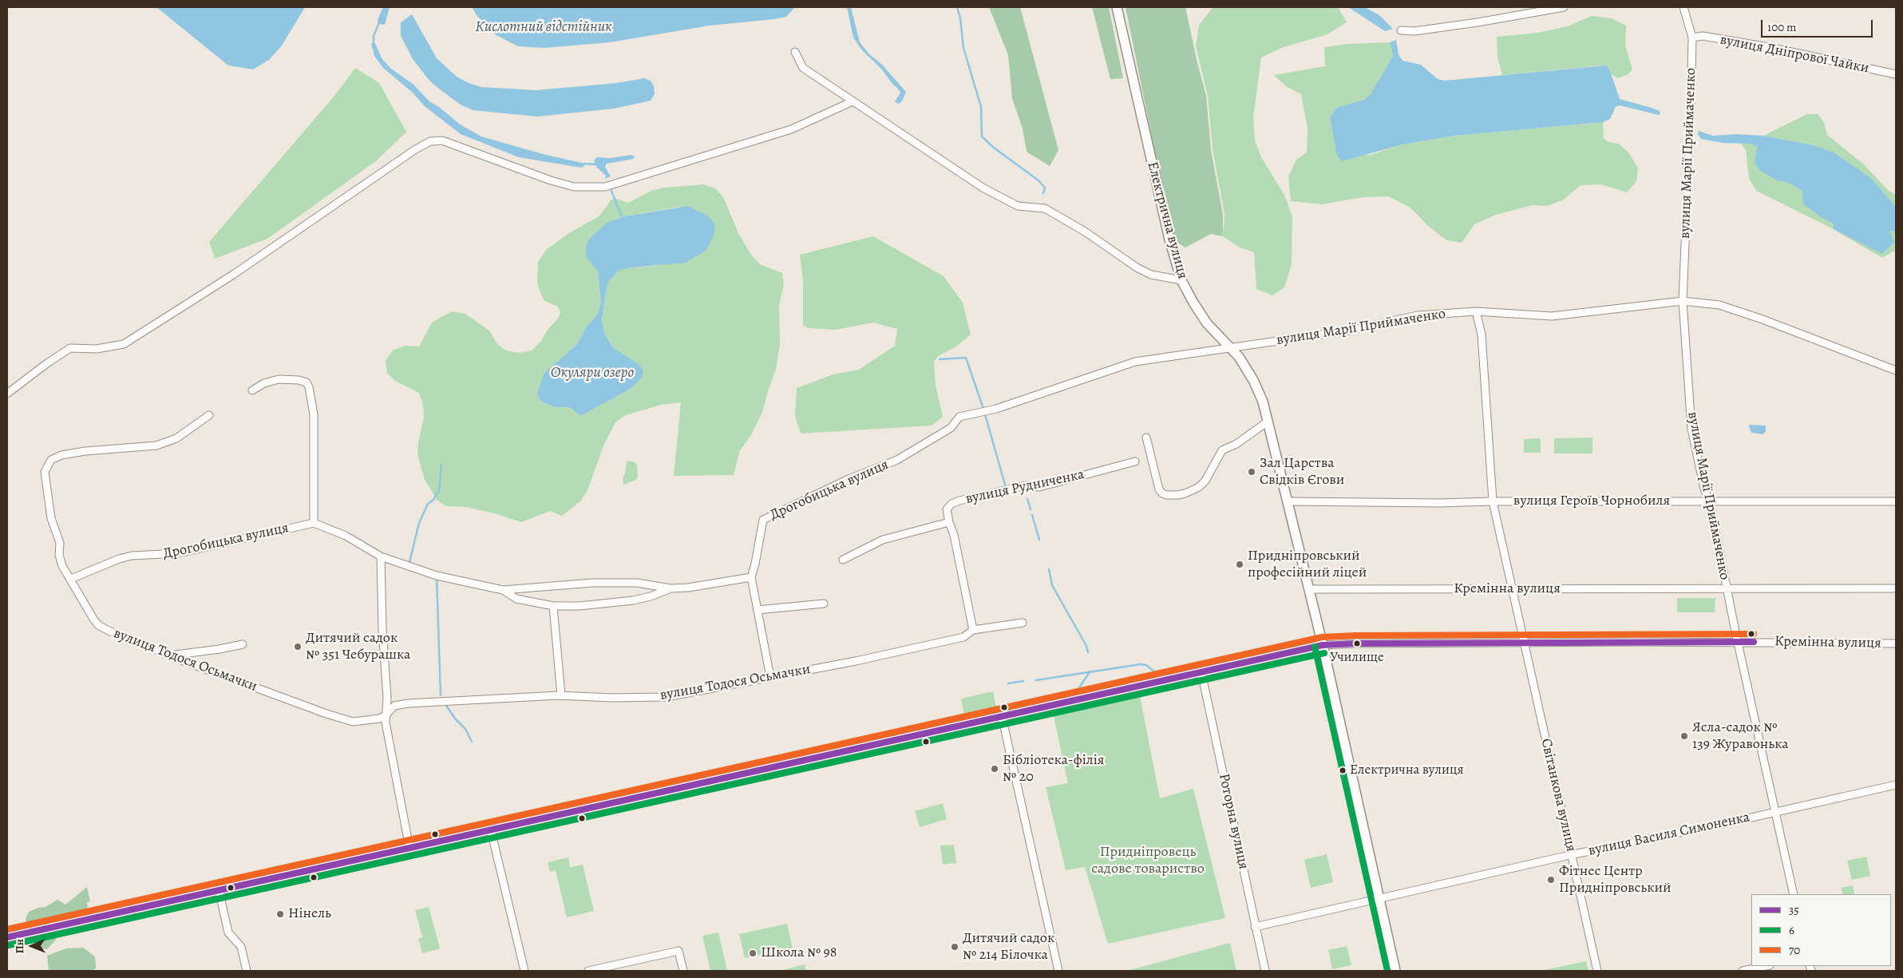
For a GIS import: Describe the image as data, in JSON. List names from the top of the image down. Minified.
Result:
{"streets":{"street":["вулиця Дніпрової Чайки","вулиця Марії Приймаченко","Електрична вулиця","вулиця Рудниченка","Дрогобицька вулиця","вулиця Героїв Чорнобиля","Кремінна вулиця","вулиця Тодося Осьмачки","Світанкова вулиця","Роторна вулиця","вулиця Василя Симоненка"]},"crossings":[["вулиця Дніпрової Чайки","вулиця Марії Приймаченко"],["вулиця Марії Приймаченко","Електрична вулиця"],["вулиця Марії Приймаченко","Дрогобицька вулиця"],["вулиця Марії Приймаченко","вулиця Героїв Чорнобиля"],["вулиця Марії Приймаченко","Кремінна вулиця"],["вулиця Марії Приймаченко","Світанкова вулиця"],["вулиця Марії Приймаченко","вулиця Василя Симоненка"],["Електрична вулиця","Дрогобицька вулиця"],["Електрична вулиця","вулиця Героїв Чорнобиля"],["Електрична вулиця","Кремінна вулиця"],["Електрична вулиця","вулиця Василя Симоненка"],["Дрогобицька вулиця","вулиця Тодося Осьмачки"],["вулиця Героїв Чорнобиля","Світанкова вулиця"],["Кремінна вулиця","Світанкова вулиця"],["Кремінна вулиця","Роторна вулиця"],["Світанкова вулиця","вулиця Василя Симоненка"],["Роторна вулиця","вулиця Василя Симоненка"]],"water":["Кислотний відстійник","Окуляри озеро"],"parks":["Придніпровець садове товариство"],"places":["Зал Царства Свідків Єгови","Придніпровський професійний ліцей","Училище","Дитячий садок № 351 Чебурашка","Ясла-садок № 139 Журавонька","Бібліотека-філія № 20","Електрична вулиця","Фітнес Центр Придніпровський","Нінель","Дитячий садок № 214 Білочка","Школа № 98"],"lines":["transit line 70","transit line 35","transit line 6"],"legend":["35","6","70"],"scale_bar":"100 m","north":"left"}
